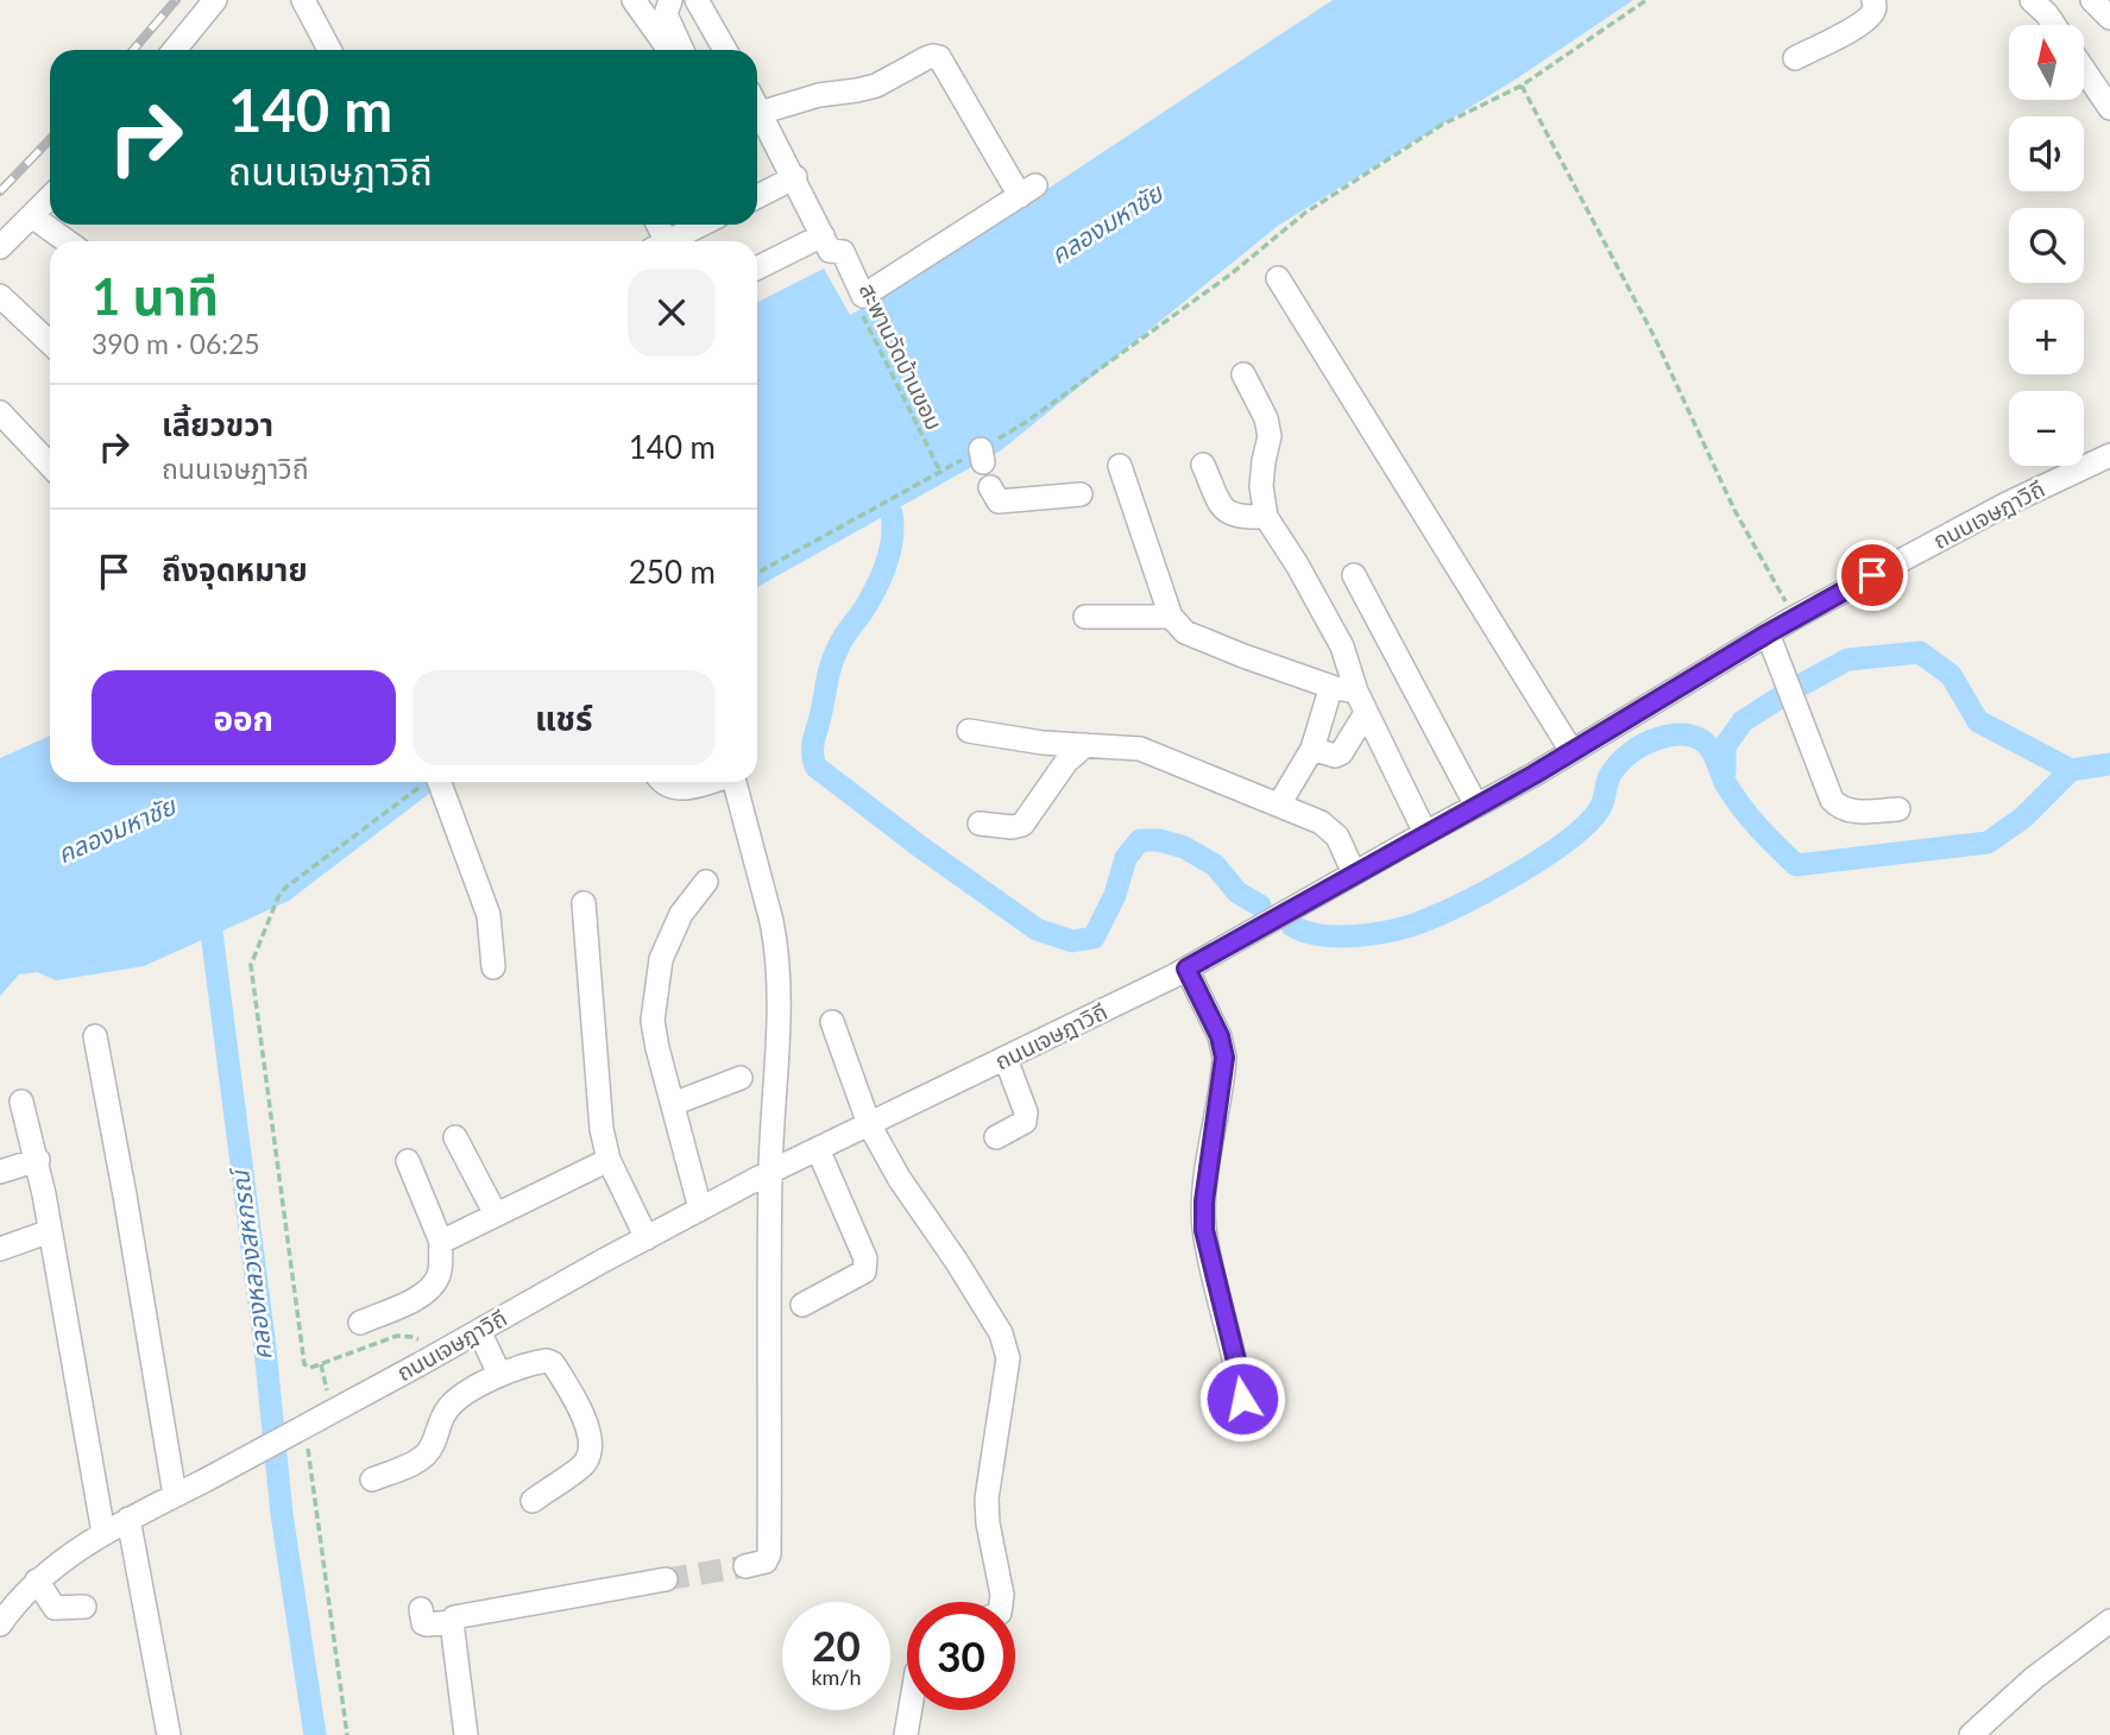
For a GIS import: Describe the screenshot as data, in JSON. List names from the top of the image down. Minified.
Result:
{"streets":{"street":["ถนนเจษฎาวิถี"],"path":["สะพานวัดบ้านขอม"]},"water":["คลองมหาชัย","คลองหลวงสหกรณ์"],"north":"top","page":{"map_buttons":["+","−"],"turn":["140 m","ถนนเจษฎาวิถี"],"heading":["1 นาที","390 m · 06:25"],"list":[{"name":"เลี้ยวขวา","note":"ถนนเจษฎาวิถี","value":"140 m"},{"name":"ถึงจุดหมาย","value":"250 m"}],"buttons":["ออก","แชร์"],"speed":"20 km/h","limit":"30"}}
